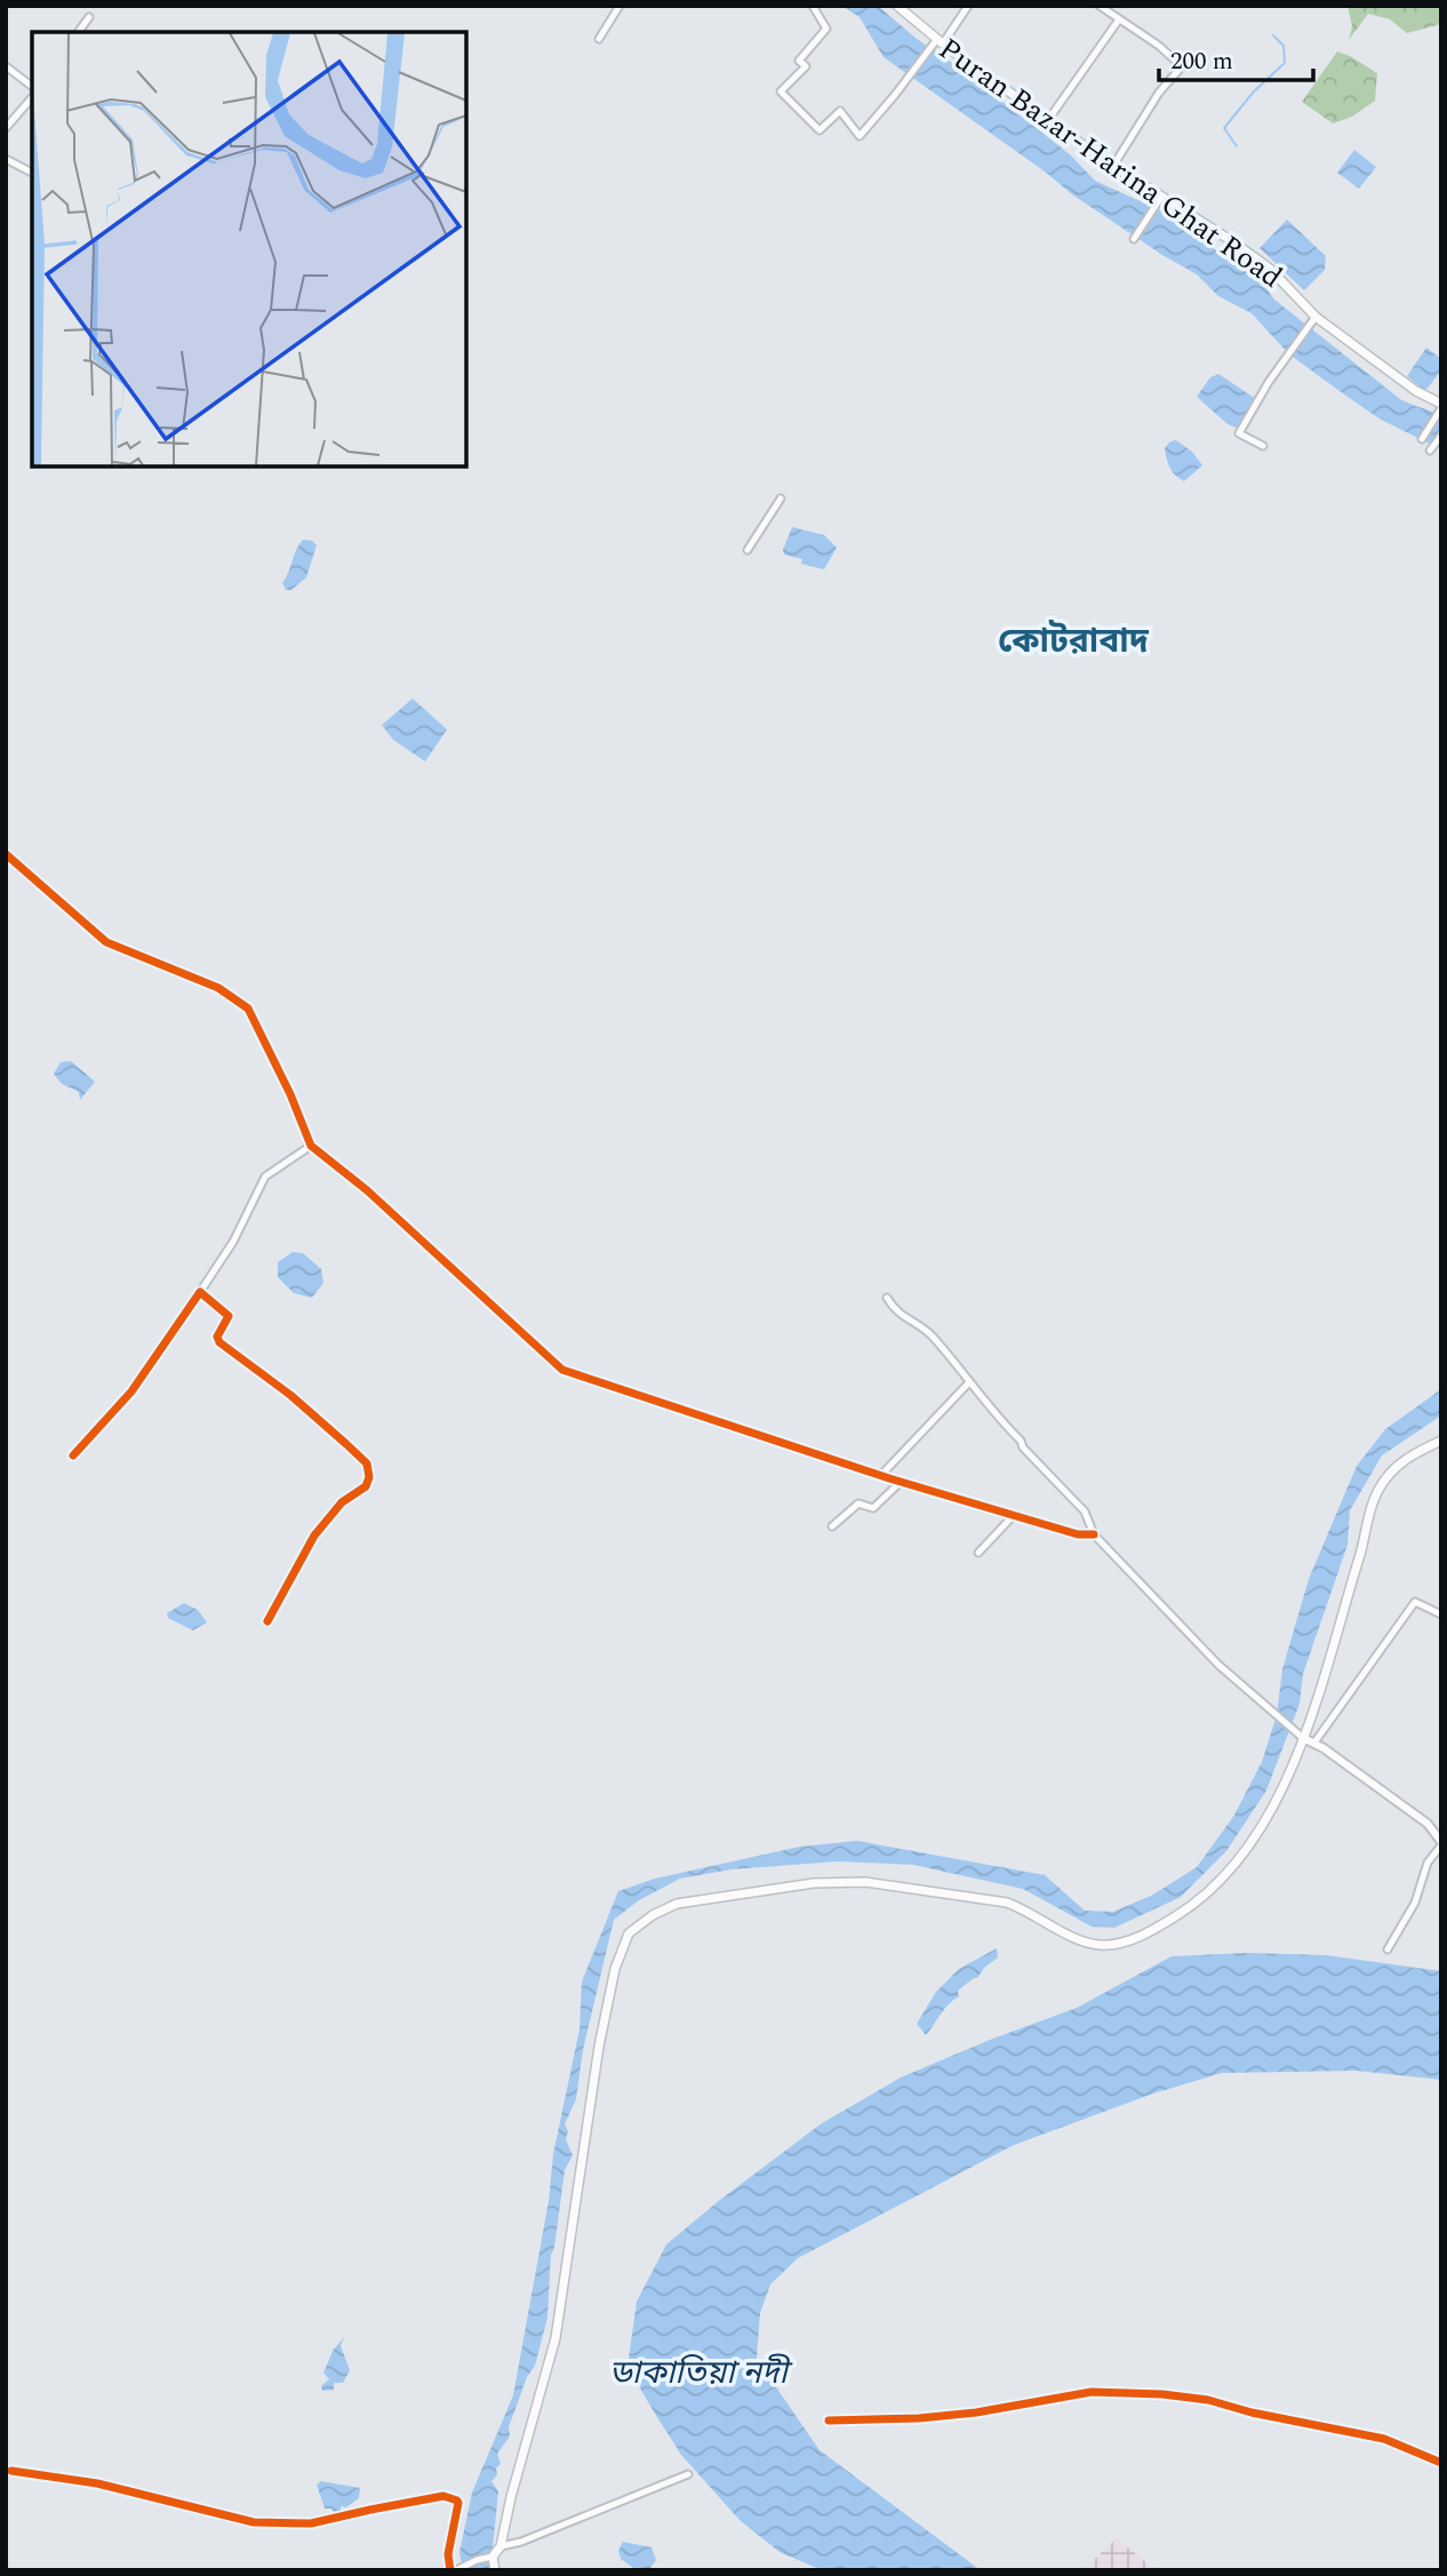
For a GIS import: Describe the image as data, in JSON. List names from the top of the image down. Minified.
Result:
{"streets":{"main road":["Puran Bazar-Harina Ghat Road"]},"districts":["কোটরাবাদ"],"water":["ডাকাতিয়া নদী"],"scale_bar":"200 m"}
